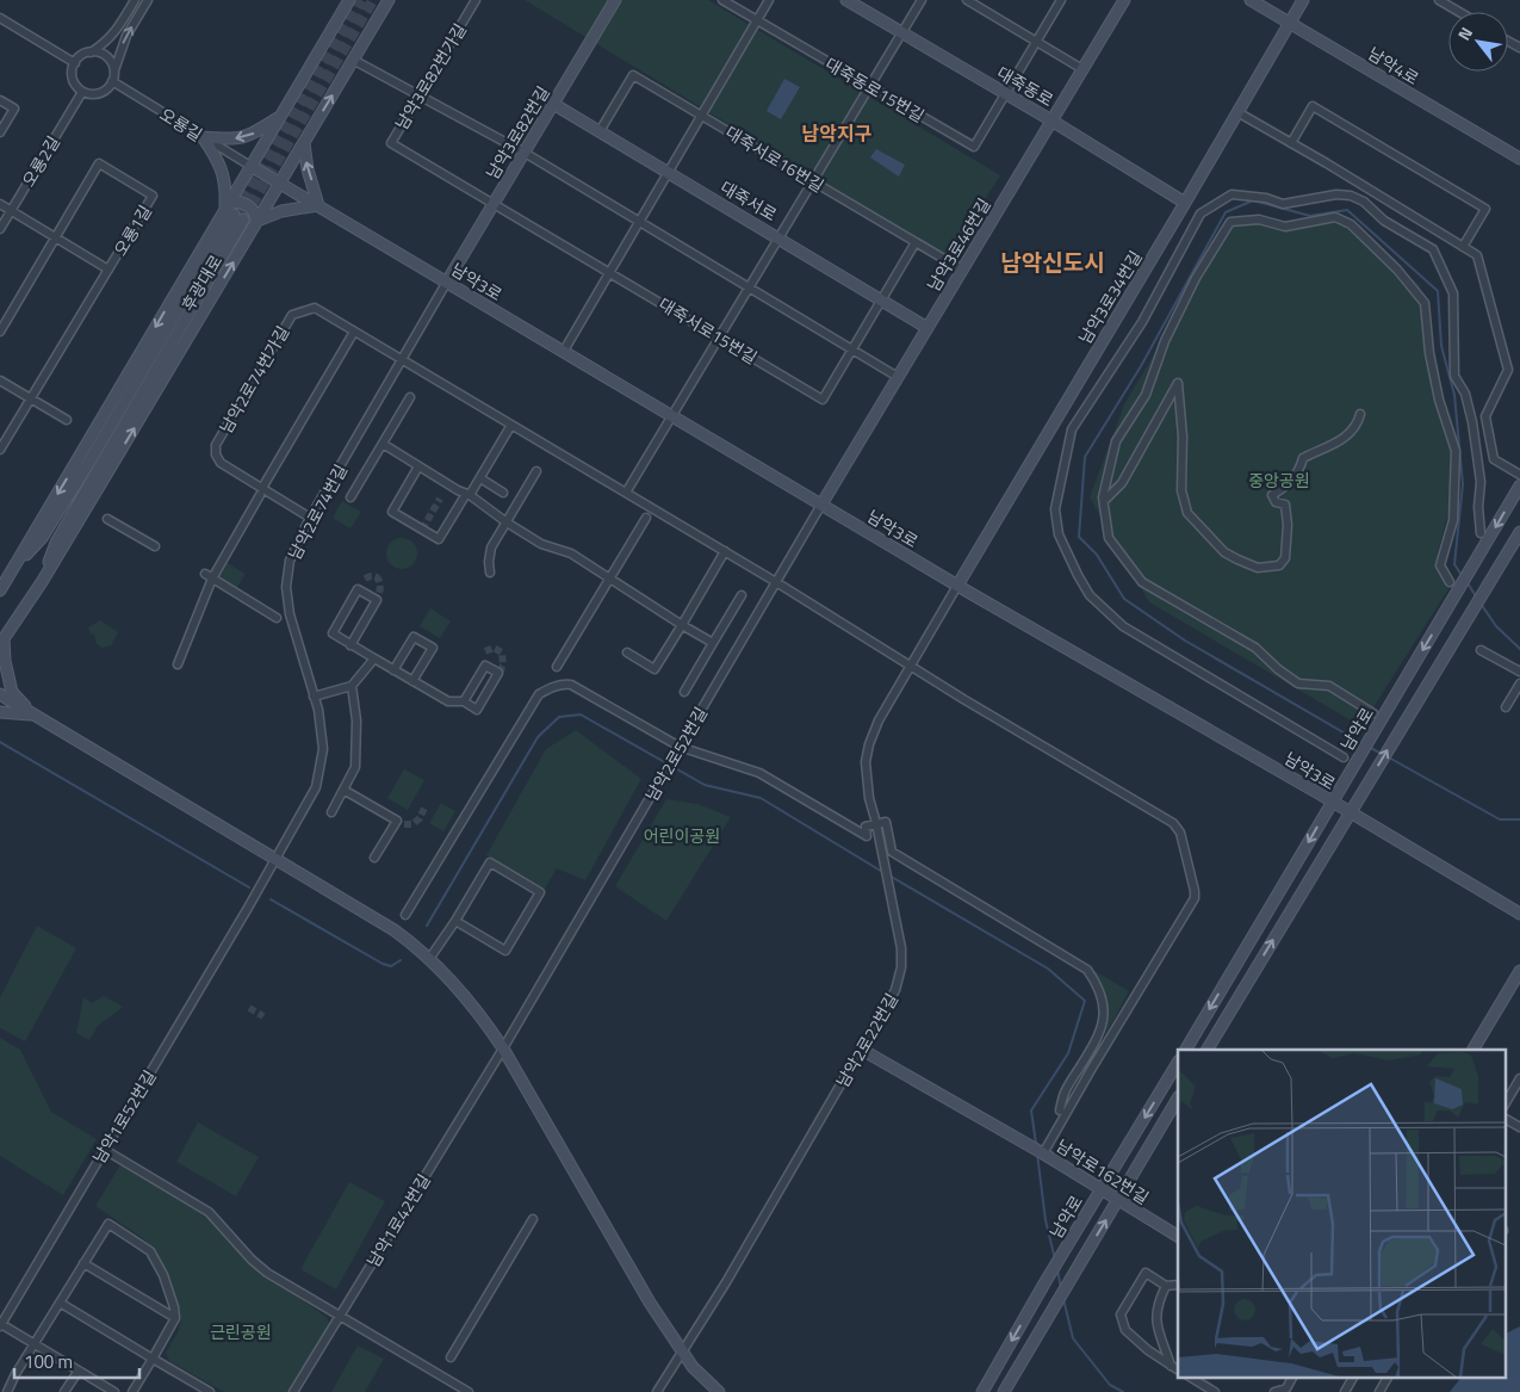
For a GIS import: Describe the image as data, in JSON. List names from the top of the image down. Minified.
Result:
{"streets":{"street":["남악4로","남악3로82번가길","대죽동로","대죽동로15번길","오룡길","남악3로82번길","대죽서로16번길","오룡2길","대죽서로","오룡1길","남악3로46번길","남악3로","후광대로","남악3로34번길","대죽서로15번길","남악2로74번가길","남악2로74번길","남악로","남악2로52번길","남악2로22번길","남악1로52번길","남악로162번길","남악1로42번길"]},"crossings":[["남악4로","남악3로34번길"],["남악3로82번가길","남악3로82번길"],["남악3로82번가길","대죽서로15번길"],["대죽동로","대죽동로15번길"],["대죽동로","남악3로46번길"],["대죽동로","남악3로34번길"],["오룡길","오룡2길"],["오룡길","남악3로"],["오룡길","후광대로"],["남악3로82번길","대죽서로"],["남악3로82번길","남악3로"],["남악3로82번길","대죽서로15번길"],["남악3로82번길","남악2로74번길"],["대죽서로16번길","대죽서로"],["대죽서로16번길","남악3로46번길"],["오룡2길","오룡1길"],["대죽서로","남악3로46번길"],["대죽서로","대죽서로15번길"],["남악3로46번길","남악3로"],["남악3로46번길","남악2로52번길"],["남악3로","후광대로"],["남악3로","남악3로34번길"],["남악3로","남악2로74번길"],["남악3로","남악로"],["남악3로","남악2로52번길"],["남악3로","남악2로22번길"],["남악3로34번길","남악2로22번길"],["남악2로74번가길","남악2로74번길"],["남악2로74번길","남악1로52번길"],["남악로","남악로162번길"],["남악2로52번길","남악1로42번길"],["남악2로22번길","남악로162번길"]],"districts":["남악지구","남악신도시"],"parks":["중앙공원","어린이공원","근린공원"],"scale_bar":"100 m","north":"top left"}
